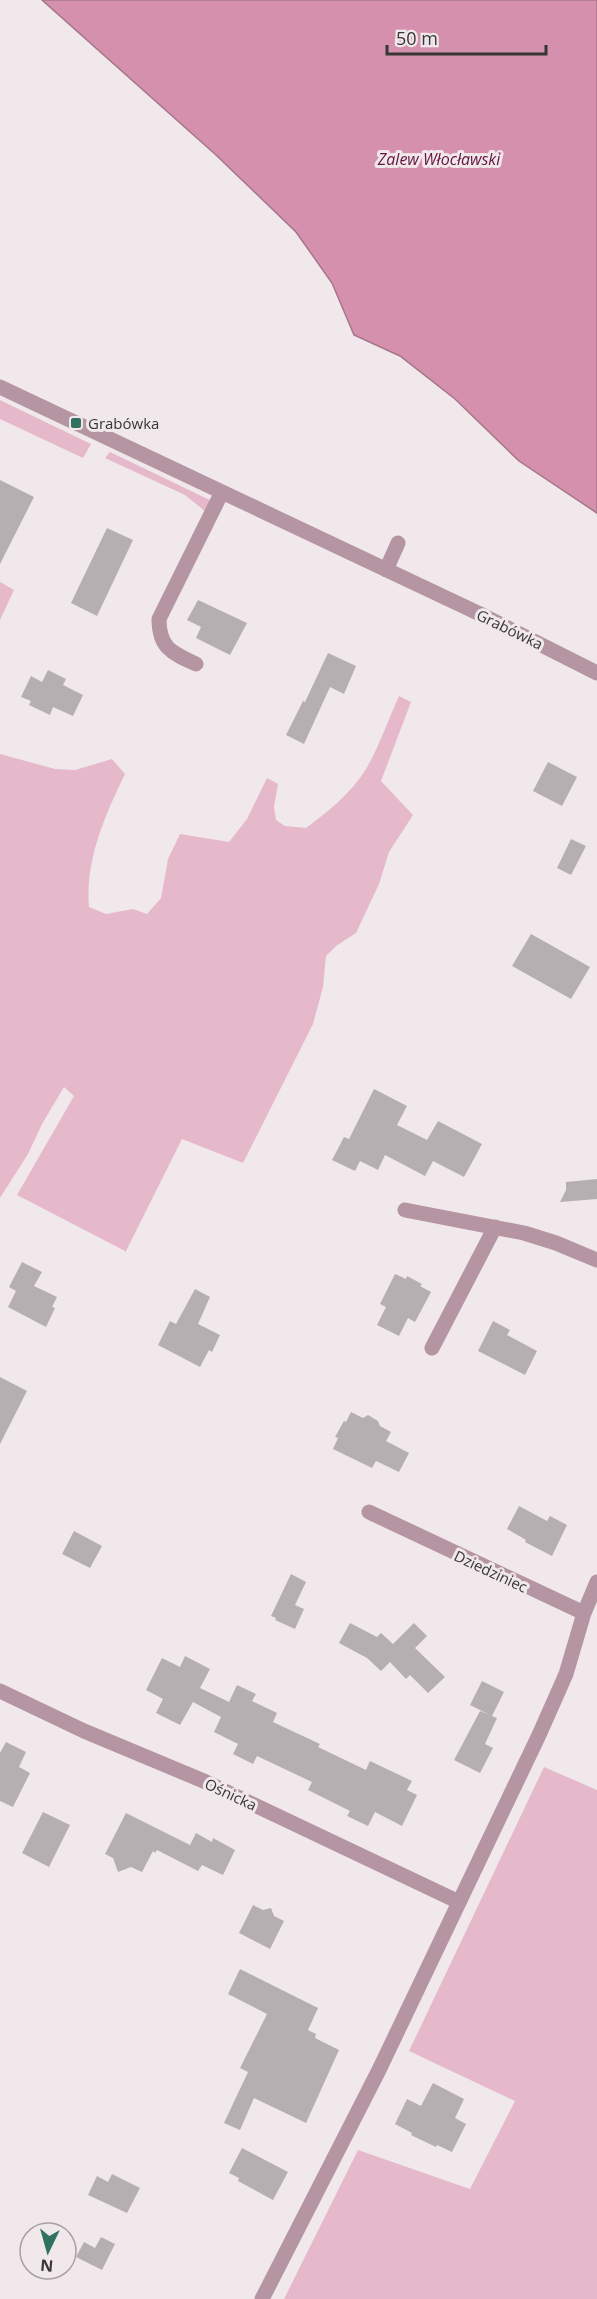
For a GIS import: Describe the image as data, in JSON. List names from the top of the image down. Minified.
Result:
{"streets":{"street":["Grabówka","Dziedziniec","Ośnicka"]},"water":["Zalew Włocławski"],"places":{"transit":["Grabówka"]},"scale_bar":"50 m","north":"bottom"}
